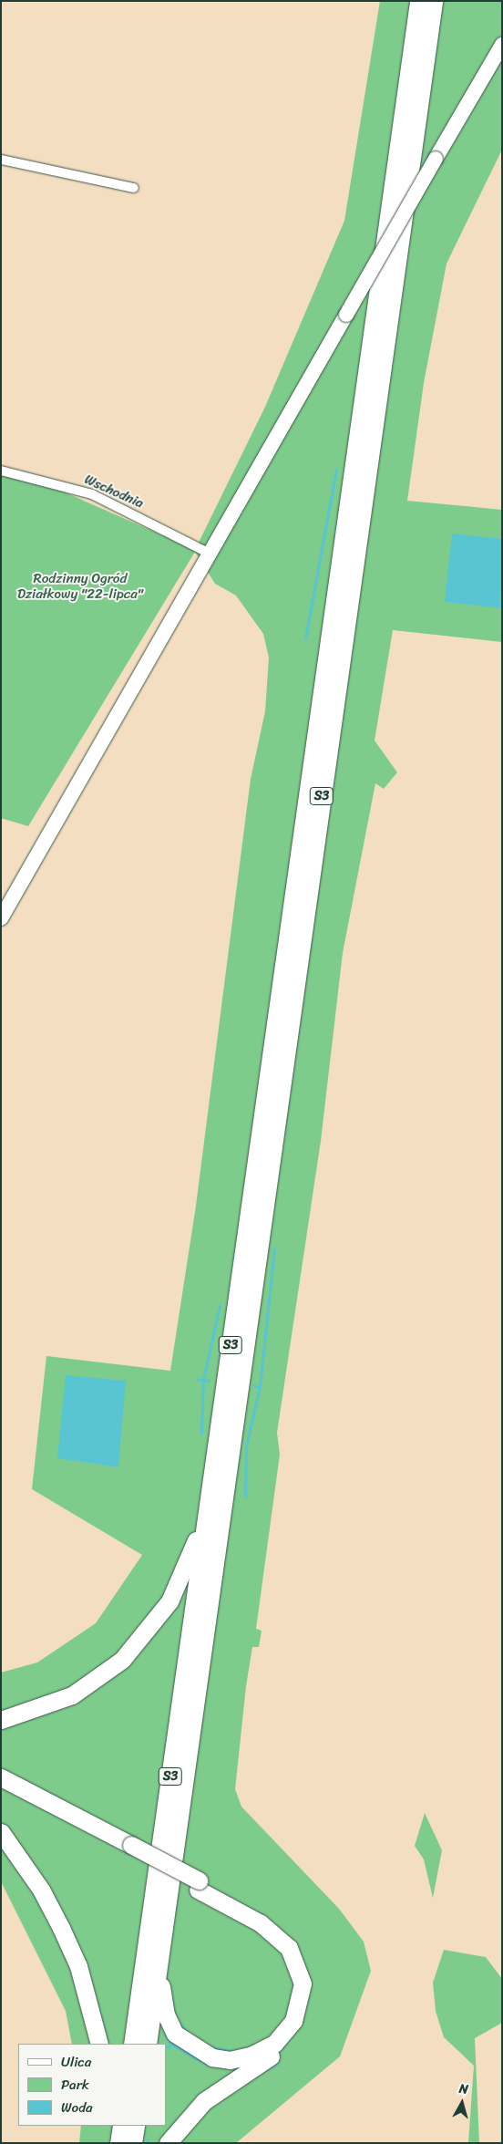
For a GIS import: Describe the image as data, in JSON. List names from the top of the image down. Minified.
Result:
{"streets":{"highway":["S3"],"street":["Wschodnia"]},"parks":["Rodzinny Ogród Działkowy \"22-lipca\""],"legend":["Ulica","Park","Woda"],"north":"top"}
